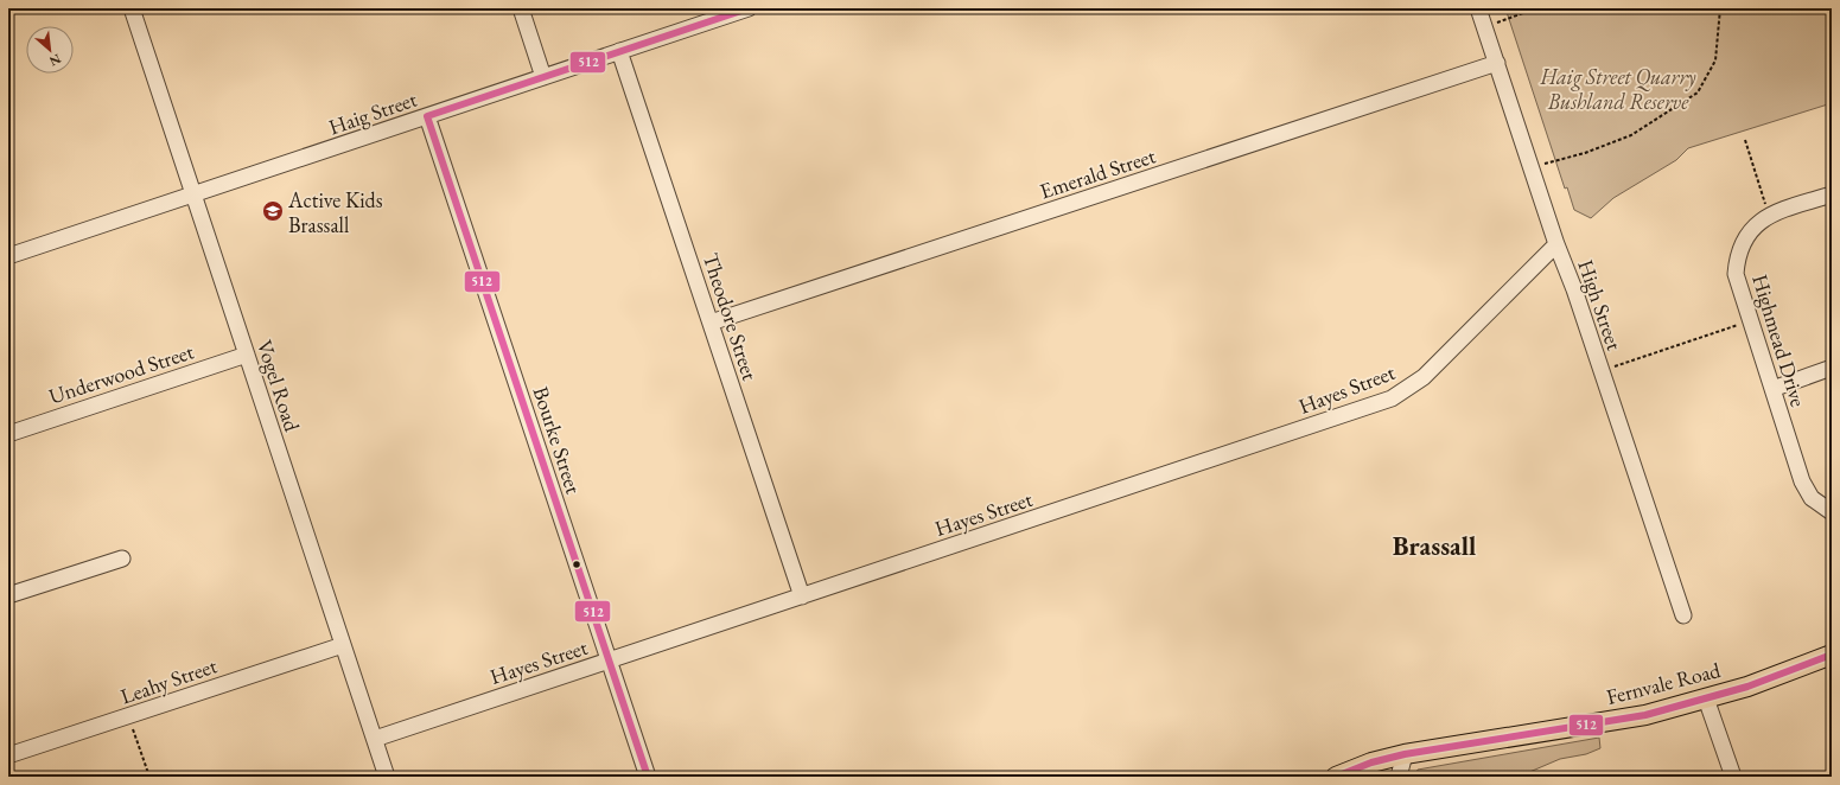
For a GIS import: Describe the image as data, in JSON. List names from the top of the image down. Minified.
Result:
{"streets":{"main road":["Fernvale Road"],"street":["Haig Street","Emerald Street","High Street","Theodore Street","Highmead Drive","Underwood Street","Vogel Road","Hayes Street","Bourke Street","Leahy Street"]},"crossings":[["Haig Street","Theodore Street"],["Haig Street","Vogel Road"],["Haig Street","Bourke Street"],["Emerald Street","High Street"],["Emerald Street","Theodore Street"],["High Street","Hayes Street"],["Theodore Street","Hayes Street"],["Underwood Street","Vogel Road"],["Vogel Road","Hayes Street"],["Vogel Road","Leahy Street"],["Hayes Street","Bourke Street"]],"districts":["Brassall"],"parks":["Haig Street Quarry Bushland Reserve"],"places":{"school or university":["Active Kids Brassall"]},"lines":["transit line 512"],"north":"bottom right"}
